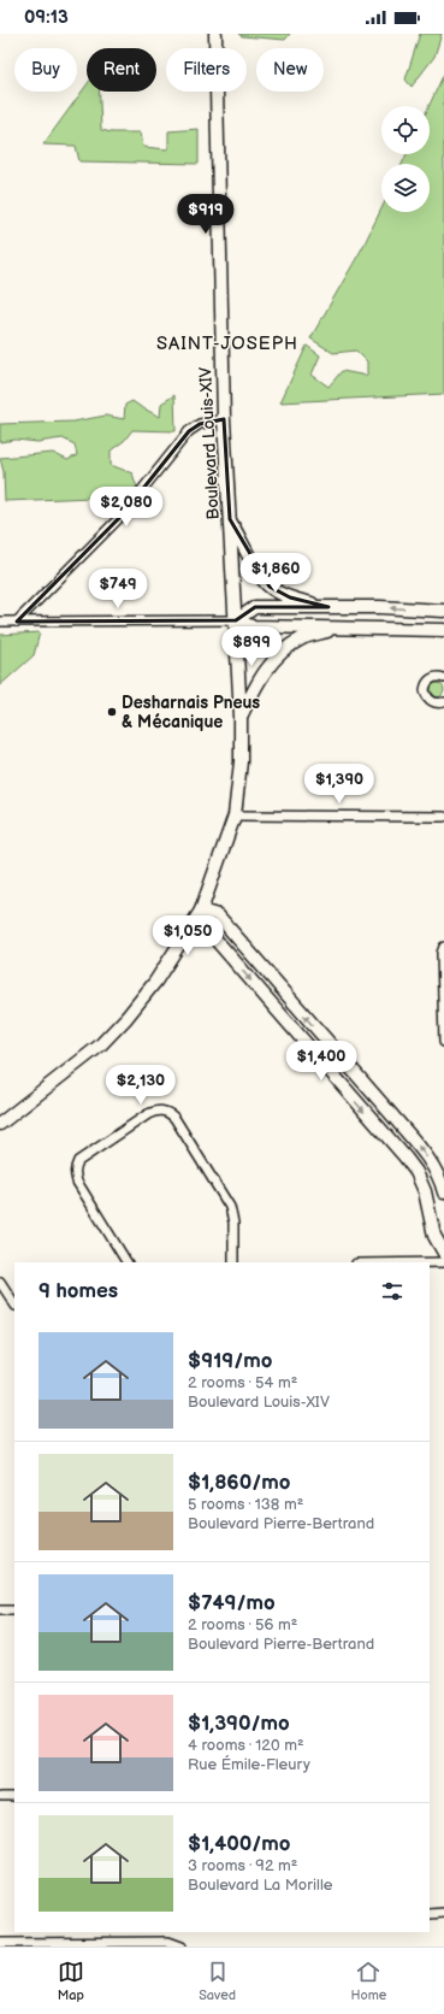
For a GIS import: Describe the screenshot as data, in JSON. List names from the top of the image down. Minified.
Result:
{"streets":{"main road":["Boulevard Louis-XIV"]},"districts":["SAINT-JOSEPH"],"places":["Desharnais Pneus & Mécanique"],"page":{"status":"09:13","chip":["Buy","Rent","Filters","New"],"price":["$919","$2,080","$1,860","$749","$899","$1,390","$1,050","$1,400","$2,130"],"heading":"9 homes","list":[{"name":"$919/mo","note":"2 rooms · 54 m² · Boulevard Louis-XIV"},{"name":"$1,860/mo","note":"5 rooms · 138 m² · Boulevard Pierre-Bertrand"},{"name":"$749/mo","note":"2 rooms · 56 m² · Boulevard Pierre-Bertrand"},{"name":"$1,390/mo","note":"4 rooms · 120 m² · Rue Émile-Fleury"},{"name":"$1,400/mo","note":"3 rooms · 92 m² · Boulevard La Morille"}],"tabs":["Map","Saved","Home"]}}
